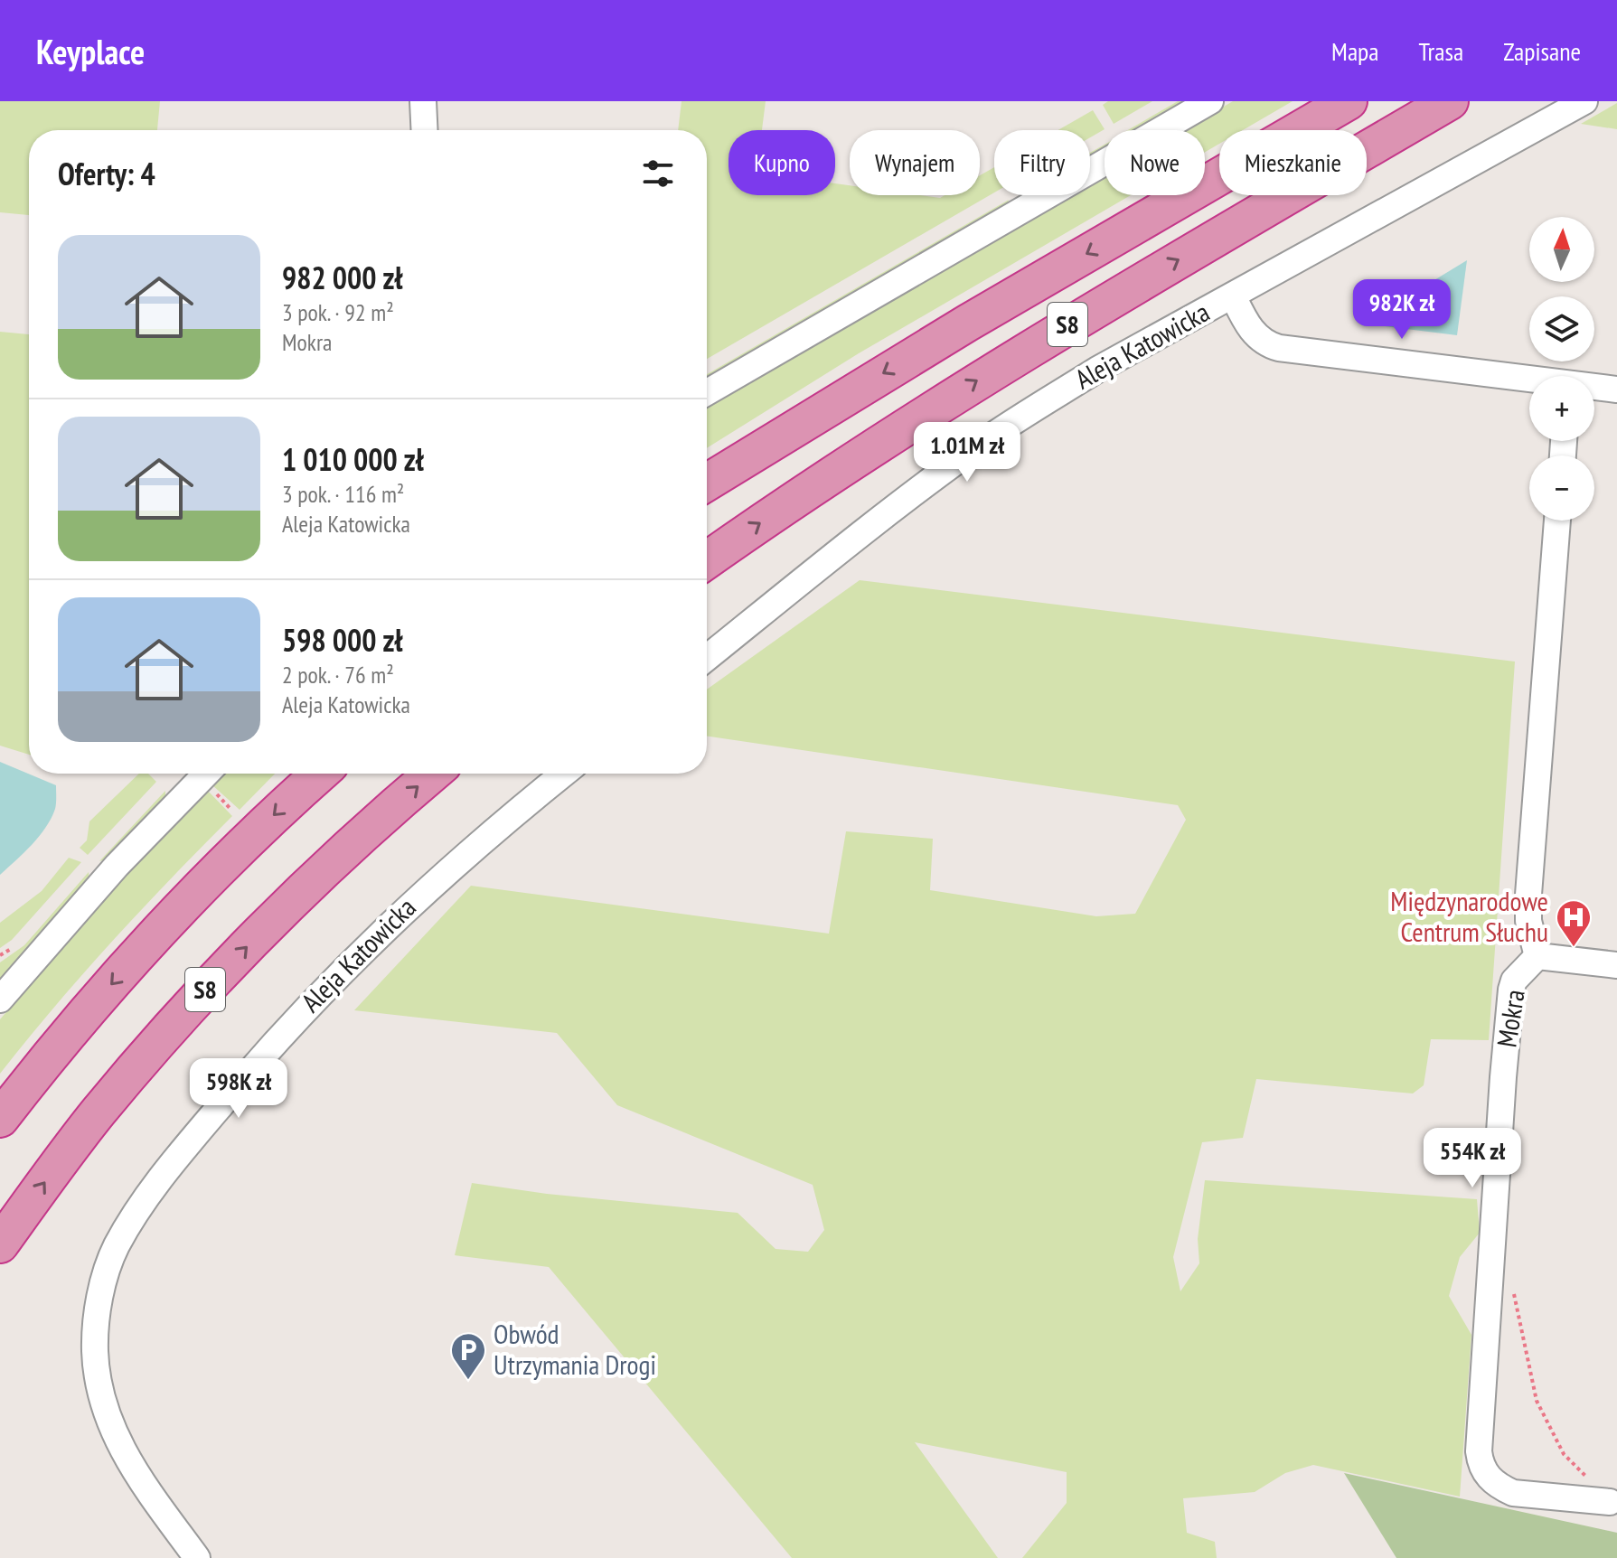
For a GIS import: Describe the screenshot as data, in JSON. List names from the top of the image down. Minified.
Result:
{"streets":{"highway":["S8"],"street":["Aleja Katowicka","Mokra"]},"places":{"hospital":["Międzynarodowe Centrum Słuchu"],"parking":["Obwód Utrzymania Drogi"]},"north":"top","page":{"header":"Keyplace","nav":["Mapa","Trasa","Zapisane"],"chip":["Kupno","Wynajem","Filtry","Nowe","Mieszkanie"],"heading":"Oferty: 4","map_buttons":["+","−"],"list":[{"name":"982 000 zł","note":"3 pok. · 92 m² · Mokra"},{"name":"1 010 000 zł","note":"3 pok. · 116 m² · Aleja Katowicka"},{"name":"598 000 zł","note":"2 pok. · 76 m² · Aleja Katowicka"}],"price":["982K zł","1.01M zł","598K zł","554K zł"]}}
